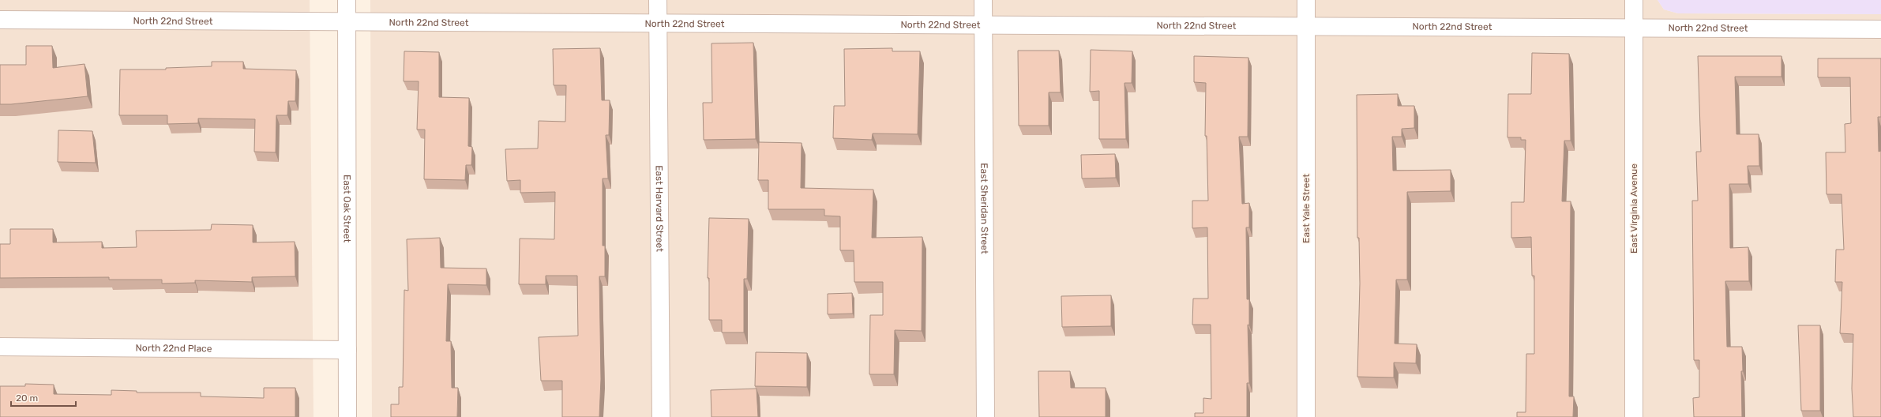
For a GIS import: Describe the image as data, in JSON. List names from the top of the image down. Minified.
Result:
{"streets":{"street":["North 22nd Street","East Oak Street","East Harvard Street","East Sheridan Street","East Yale Street","East Virginia Avenue","North 22nd Place"]},"crossings":[["North 22nd Street","East Oak Street"],["North 22nd Street","East Harvard Street"],["North 22nd Street","East Sheridan Street"],["North 22nd Street","East Yale Street"],["North 22nd Street","East Virginia Avenue"],["East Oak Street","North 22nd Place"]],"scale_bar":"20 m"}
